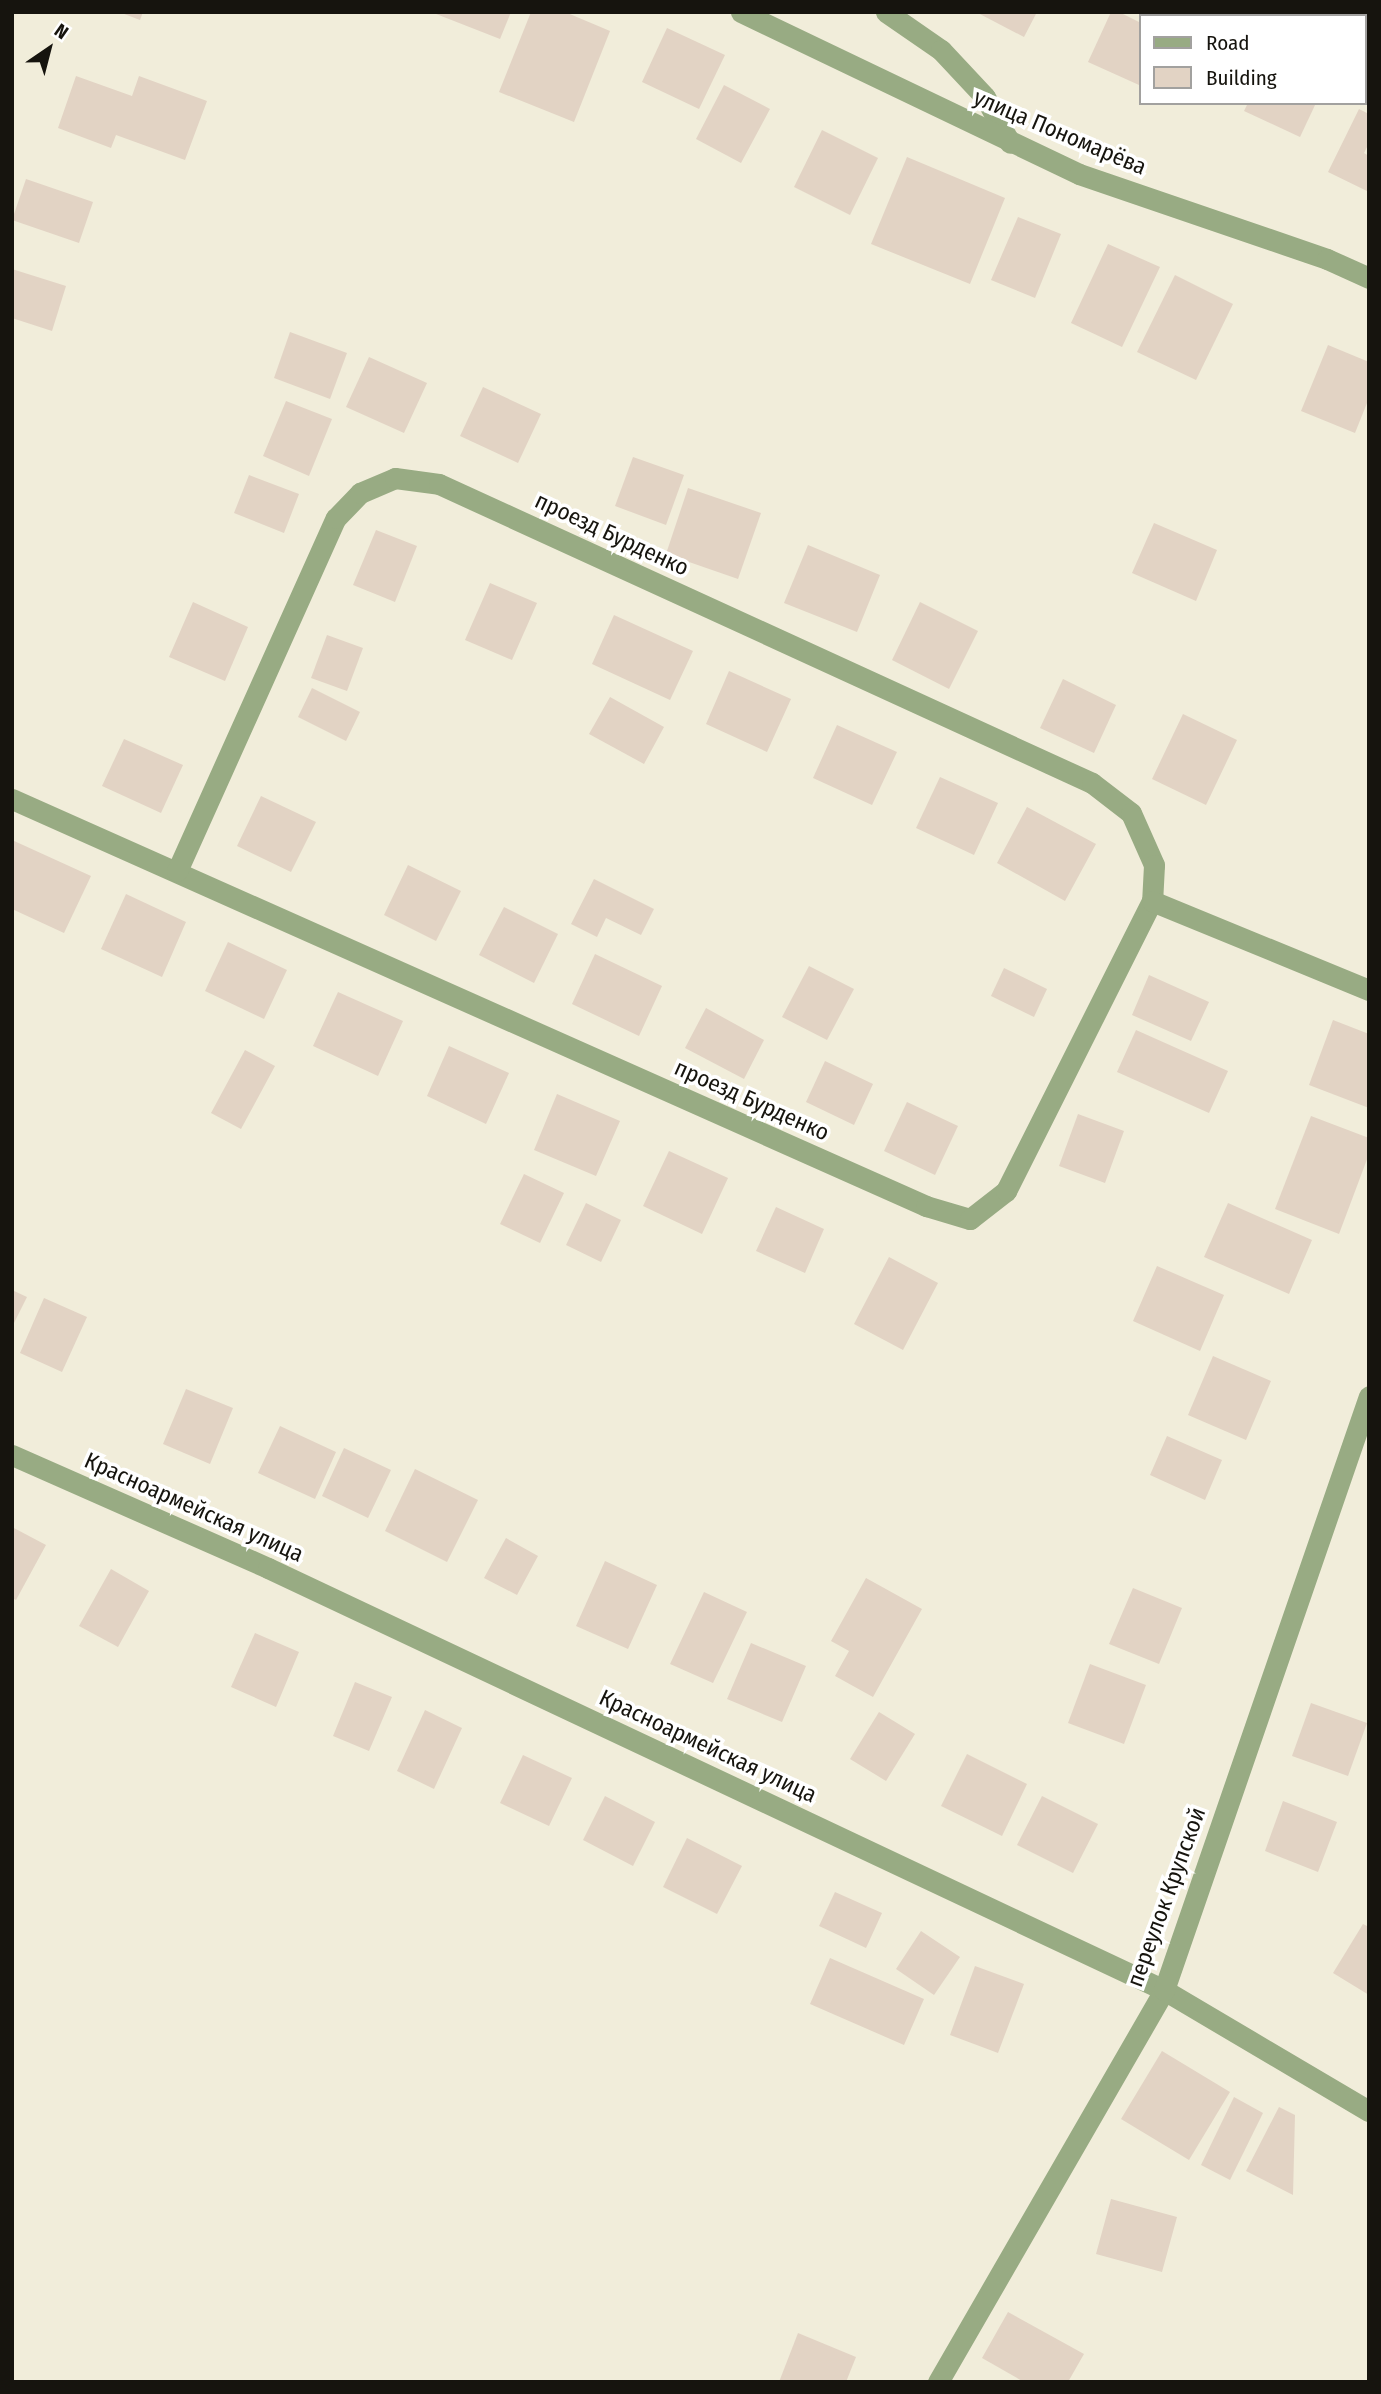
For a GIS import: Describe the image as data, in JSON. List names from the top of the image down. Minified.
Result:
{"streets":{"street":["улица Пономарёва","проезд Бурденко","Красноармейская улица","переулок Крупской"]},"crossings":[["Красноармейская улица","переулок Крупской"]],"legend":["Road","Building"],"north":"top right"}
